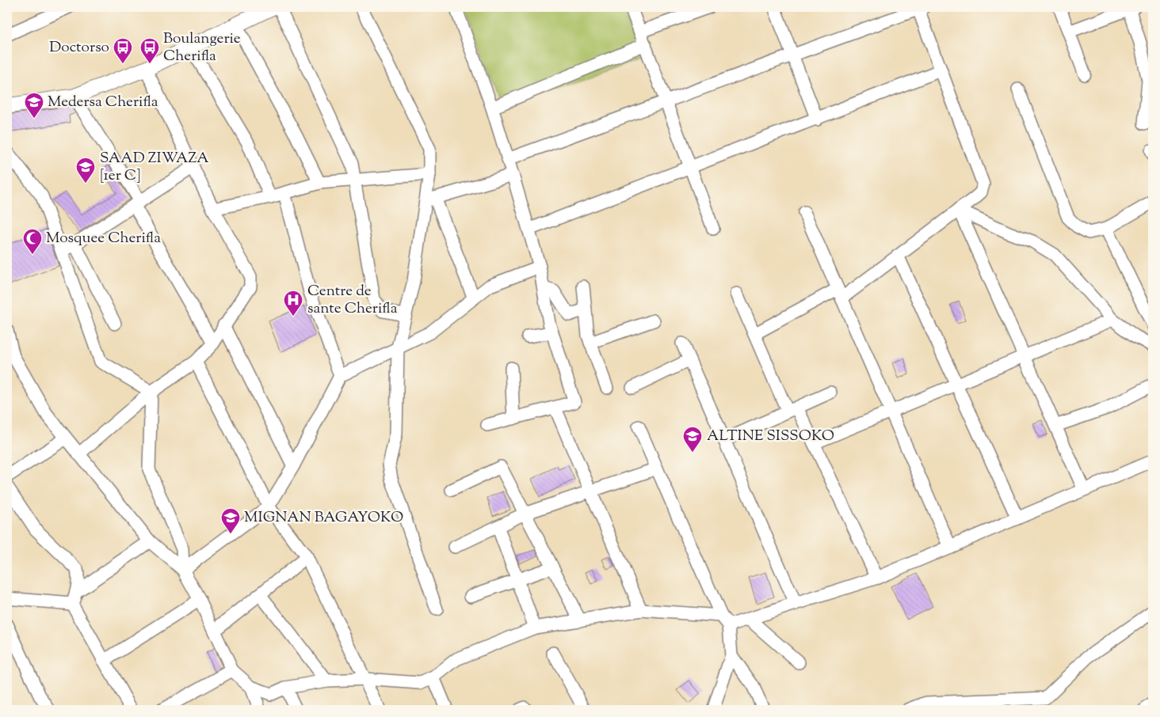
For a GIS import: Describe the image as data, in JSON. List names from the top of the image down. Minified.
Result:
{"places":{"bus stop":["Doctorso","Boulangerie Cherifla"],"school or university":["Medersa Cherifla","SAAD ZIWAZA [1er C]","ALTINE SISSOKO","MIGNAN BAGAYOKO"],"mosque":["Mosquee Cherifla"],"hospital":["Centre de sante Cherifla"]}}
